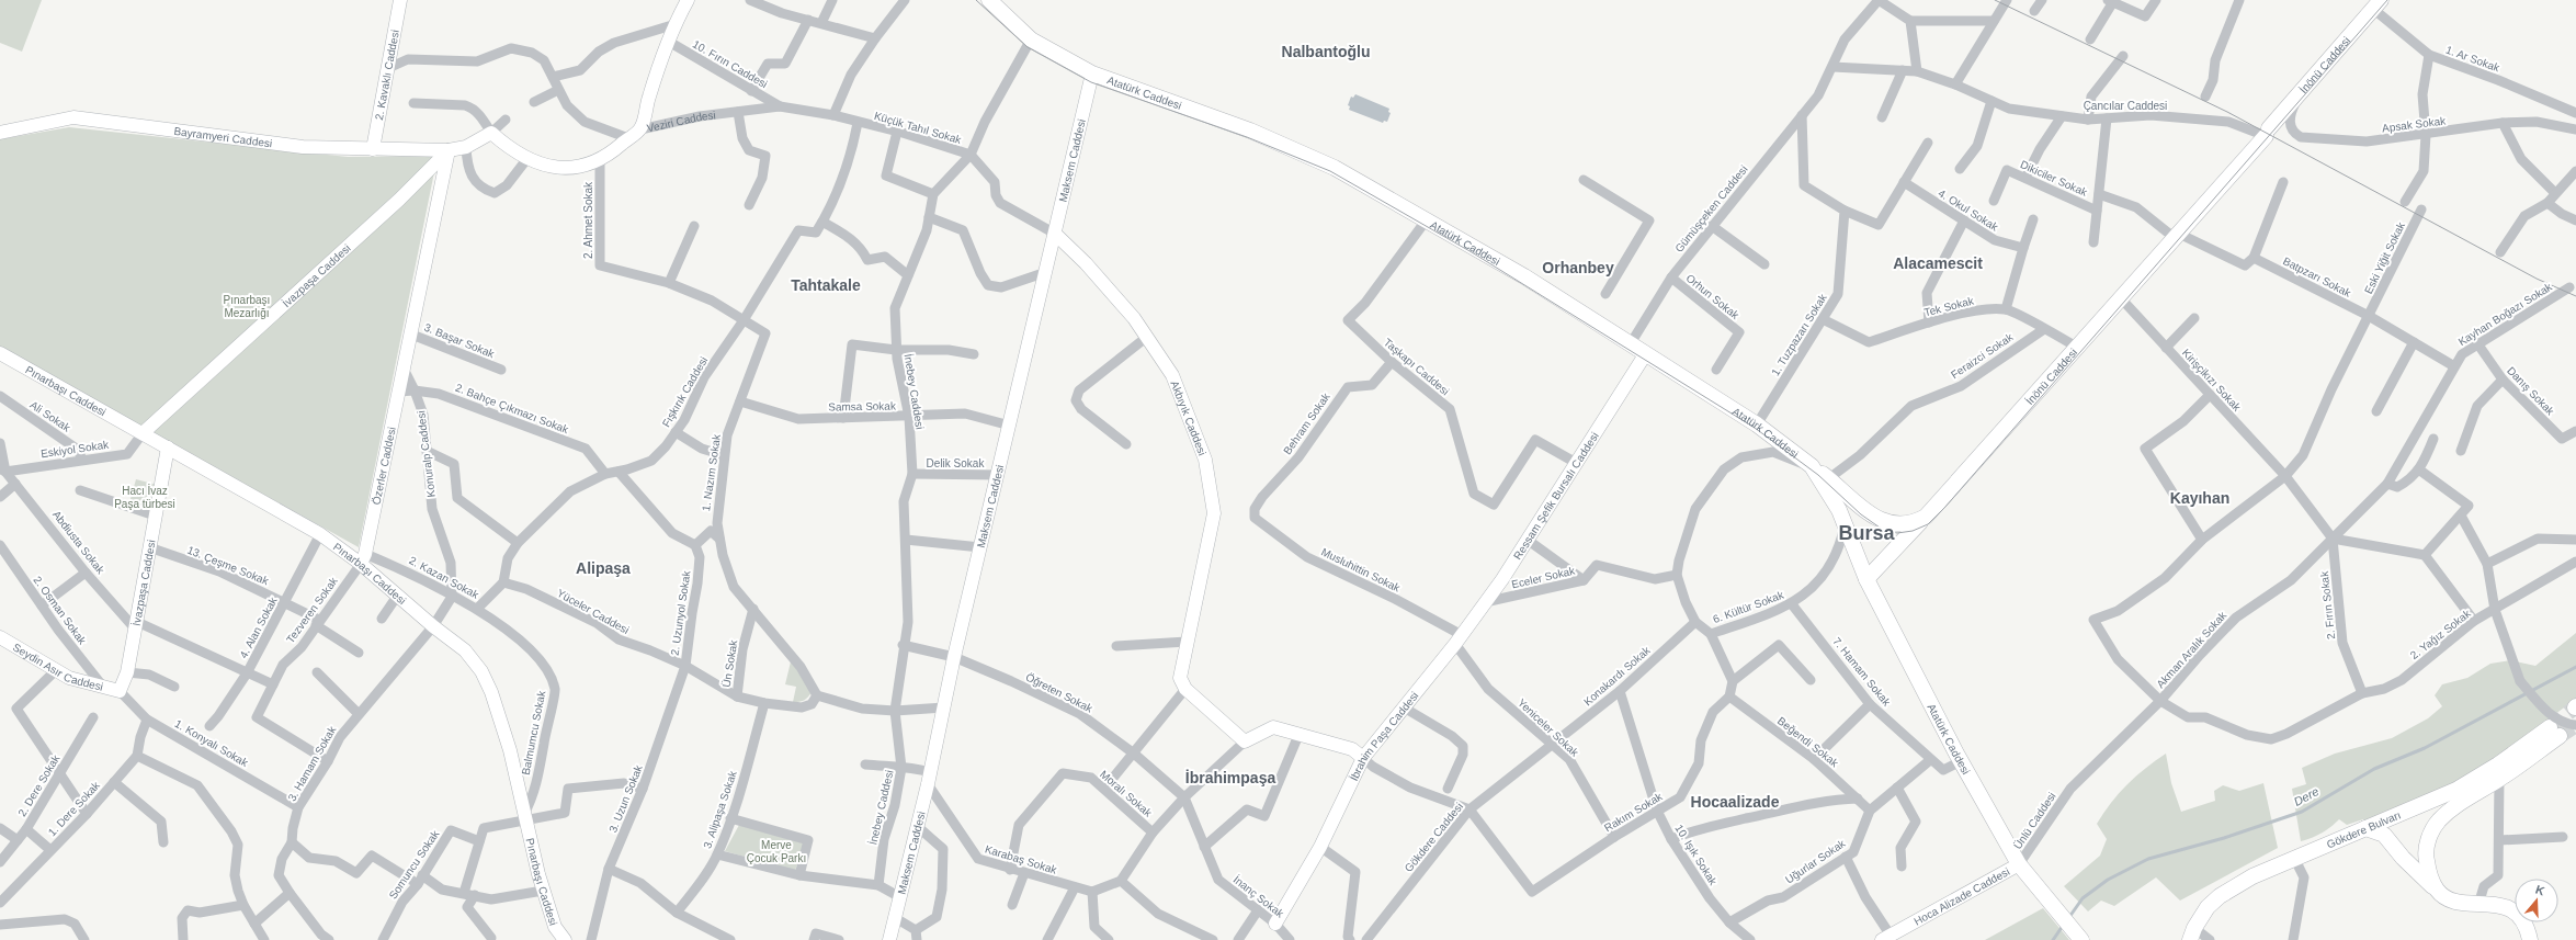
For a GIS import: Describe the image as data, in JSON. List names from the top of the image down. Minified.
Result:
{"streets":{"main road":["İnönü Caddesi","2. Kavaklı Caddesi","Atatürk Caddesi","Veziri Caddesi","Bayramyeri Caddesi","Maksem Caddesi","İvazpaşa Caddesi","Pınarbaşı Caddesi","Akbıyık Caddesi","Özerler Caddesi","Ressam Şefik Bursalı Caddesi","Seydin Asır Caddesi","İbrahim Paşa Caddesi","Gökdere Bulvarı","Hoca Alizade Caddesi"],"street":["1. Ar Sokak","10. Fırın Caddesi","Çancılar Caddesi","Apsak Sokak","Küçük Tahıl Sokak","Dikiciler Sokak","Gümüşçeken Caddesi","4. Okul Sokak","2. Ahmet Sokak","Eski Yiğit Sokak","Batpzarı Sokak","Orhun Sokak","Tek Sokak","Kayhan Boğazı Sokak","1. Tuzpazarı Sokak","3. Başar Sokak","Feraizci Sokak","Taşkapı Caddesi","Kirişçikızı Sokak","Danış Sokak","Fışkırık Caddesi","İnebey Caddesi","Samsa Sokak","2. Bahçe Çıkmazı Sokak","Ali Sokak","Behram Sokak","Eskiyol Sokak","Konuralp Caddesi","Delik Sokak","1. Nazım Sokak","Abdiusta Sokak","13. Çeşme Sokak","Musluhittin Sokak","2. Kazan Sokak","Eceler Sokak","2. Fırın Sokak","6. Kültür Sokak","2. Osman Sokak","Tezveren Sokak","Yüceler Caddesi","2. Uzunyol Sokak","4. Alan Sokak","2. Yağız Sokak","Akman Aralık Sokak","Ün Sokak","7. Hamam Sokak","Konakardı Sokak","Öğreten Sokak","Yeniceler Sokak","Balmumcu Sokak","Beğendi Sokak","1. Konyalı Sokak","3. Hamam Sokak","2. Dere Sokak","Moralı Sokak","3. Uzun Sokak","1. Dere Sokak","3. Alipaşa Sokak","Rakım Sokak","Ünlü Caddesi","Gökdere Caddesi","10. Işık Sokak","Karabaş Sokak","Uğurlar Sokak","Somuncu Sokak","İnanç Sokak"]},"crossings":[["1. Ar Sokak","İnönü Caddesi"],["10. Fırın Caddesi","Veziri Caddesi"],["İnönü Caddesi","Atatürk Caddesi"],["İnönü Caddesi","Çancılar Caddesi"],["İnönü Caddesi","Apsak Sokak"],["İnönü Caddesi","Tek Sokak"],["İnönü Caddesi","Feraizci Sokak"],["İnönü Caddesi","Kirişçikızı Sokak"],["İnönü Caddesi","6. Kültür Sokak"],["2. Kavaklı Caddesi","Bayramyeri Caddesi"],["Atatürk Caddesi","Maksem Caddesi"],["Atatürk Caddesi","Gümüşçeken Caddesi"],["Atatürk Caddesi","1. Tuzpazarı Sokak"],["Atatürk Caddesi","Taşkapı Caddesi"],["Atatürk Caddesi","Ressam Şefik Bursalı Caddesi"],["Atatürk Caddesi","6. Kültür Sokak"],["Atatürk Caddesi","7. Hamam Sokak"],["Atatürk Caddesi","Ünlü Caddesi"],["Atatürk Caddesi","Hoca Alizade Caddesi"],["Çancılar Caddesi","Gümüşçeken Caddesi"],["Veziri Caddesi","Küçük Tahıl Sokak"],["Veziri Caddesi","2. Ahmet Sokak"],["Bayramyeri Caddesi","İvazpaşa Caddesi"],["Maksem Caddesi","Samsa Sokak"],["Maksem Caddesi","Akbıyık Caddesi"],["Maksem Caddesi","Delik Sokak"],["Maksem Caddesi","Öğreten Sokak"],["Maksem Caddesi","Karabaş Sokak"],["Gümüşçeken Caddesi","Orhun Sokak"],["2. Ahmet Sokak","Fışkırık Caddesi"],["2. Ahmet Sokak","1. Nazım Sokak"],["Eski Yiğit Sokak","Batpzarı Sokak"],["Eski Yiğit Sokak","Kirişçikızı Sokak"],["Eski Yiğit Sokak","2. Yağız Sokak"],["İvazpaşa Caddesi","Pınarbaşı Caddesi"],["İvazpaşa Caddesi","Eskiyol Sokak"],["İvazpaşa Caddesi","Abdiusta Sokak"],["İvazpaşa Caddesi","13. Çeşme Sokak"],["İvazpaşa Caddesi","Seydin Asır Caddesi"],["İvazpaşa Caddesi","1. Konyalı Sokak"],["Batpzarı Sokak","Kayhan Boğazı Sokak"],["Tek Sokak","1. Tuzpazarı Sokak"],["Tek Sokak","Feraizci Sokak"],["Kayhan Boğazı Sokak","Danış Sokak"],["Kayhan Boğazı Sokak","Akman Aralık Sokak"],["Taşkapı Caddesi","Behram Sokak"],["Taşkapı Caddesi","Ressam Şefik Bursalı Caddesi"],["Kirişçikızı Sokak","2. Fırın Sokak"],["Kirişçikızı Sokak","Akman Aralık Sokak"],["Pınarbaşı Caddesi","Eskiyol Sokak"],["Pınarbaşı Caddesi","Özerler Caddesi"],["Pınarbaşı Caddesi","2. Kazan Sokak"],["Pınarbaşı Caddesi","Tezveren Sokak"],["Pınarbaşı Caddesi","4. Alan Sokak"],["Pınarbaşı Caddesi","Balmumcu Sokak"],["Pınarbaşı Caddesi","3. Hamam Sokak"],["Fışkırık Caddesi","2. Bahçe Çıkmazı Sokak"],["Fışkırık Caddesi","1. Nazım Sokak"],["Fışkırık Caddesi","2. Kazan Sokak"],["Fışkırık Caddesi","Yüceler Caddesi"],["İnebey Caddesi","Samsa Sokak"],["İnebey Caddesi","Delik Sokak"],["İnebey Caddesi","Öğreten Sokak"],["Samsa Sokak","1. Nazım Sokak"],["2. Bahçe Çıkmazı Sokak","Konuralp Caddesi"],["2. Bahçe Çıkmazı Sokak","Özerler Caddesi"],["Ali Sokak","Eskiyol Sokak"],["Behram Sokak","Musluhittin Sokak"],["Eskiyol Sokak","Abdiusta Sokak"],["Konuralp Caddesi","Özerler Caddesi"],["Konuralp Caddesi","2. Kazan Sokak"],["Özerler Caddesi","2. Kazan Sokak"],["Özerler Caddesi","Tezveren Sokak"],["1. Nazım Sokak","Yüceler Caddesi"],["1. Nazım Sokak","Ün Sokak"],["Ressam Şefik Bursalı Caddesi","Musluhittin Sokak"],["Ressam Şefik Bursalı Caddesi","Eceler Sokak"],["Ressam Şefik Bursalı Caddesi","Yeniceler Sokak"],["Ressam Şefik Bursalı Caddesi","İbrahim Paşa Caddesi"],["13. Çeşme Sokak","Tezveren Sokak"],["13. Çeşme Sokak","4. Alan Sokak"],["Musluhittin Sokak","Yeniceler Sokak"],["Musluhittin Sokak","İbrahim Paşa Caddesi"],["2. Kazan Sokak","Tezveren Sokak"],["2. Kazan Sokak","Yüceler Caddesi"],["2. Kazan Sokak","Balmumcu Sokak"],["Eceler Sokak","6. Kültür Sokak"],["2. Fırın Sokak","2. Yağız Sokak"],["2. Fırın Sokak","Akman Aralık Sokak"],["6. Kültür Sokak","7. Hamam Sokak"],["6. Kültür Sokak","Konakardı Sokak"],["2. Osman Sokak","Seydin Asır Caddesi"],["Tezveren Sokak","3. Hamam Sokak"],["Yüceler Caddesi","2. Uzunyol Sokak"],["Yüceler Caddesi","Ün Sokak"],["Yüceler Caddesi","3. Uzun Sokak"],["Yüceler Caddesi","3. Alipaşa Sokak"],["2. Uzunyol Sokak","3. Uzun Sokak"],["2. Yağız Sokak","Akman Aralık Sokak"],["Akman Aralık Sokak","Ünlü Caddesi"],["Seydin Asır Caddesi","1. Konyalı Sokak"],["7. Hamam Sokak","Uğurlar Sokak"],["Konakardı Sokak","Yeniceler Sokak"],["Konakardı Sokak","Gökdere Caddesi"],["Konakardı Sokak","10. Işık Sokak"],["Öğreten Sokak","İnanç Sokak"],["Yeniceler Sokak","İbrahim Paşa Caddesi"],["Yeniceler Sokak","Rakım Sokak"],["Yeniceler Sokak","Gökdere Caddesi"],["İbrahim Paşa Caddesi","İnanç Sokak"],["Beğendi Sokak","Rakım Sokak"],["Beğendi Sokak","Uğurlar Sokak"],["1. Konyalı Sokak","3. Hamam Sokak"],["1. Konyalı Sokak","1. Dere Sokak"],["Moralı Sokak","Karabaş Sokak"],["Rakım Sokak","Gökdere Caddesi"],["Rakım Sokak","10. Işık Sokak"],["Ünlü Caddesi","Hoca Alizade Caddesi"],["10. Işık Sokak","Uğurlar Sokak"]],"districts":["Nalbantoğlu","Alacamescit","Orhanbey","Tahtakale","Kayıhan","Bursa","Alipaşa","İbrahimpaşa","Hocaalizade"],"water":["Dere"],"parks":["Pınarbaşı Mezarlığı","Hacı İvaz Paşa türbesi","Merve Çocuk Parkı"],"north":"top"}
